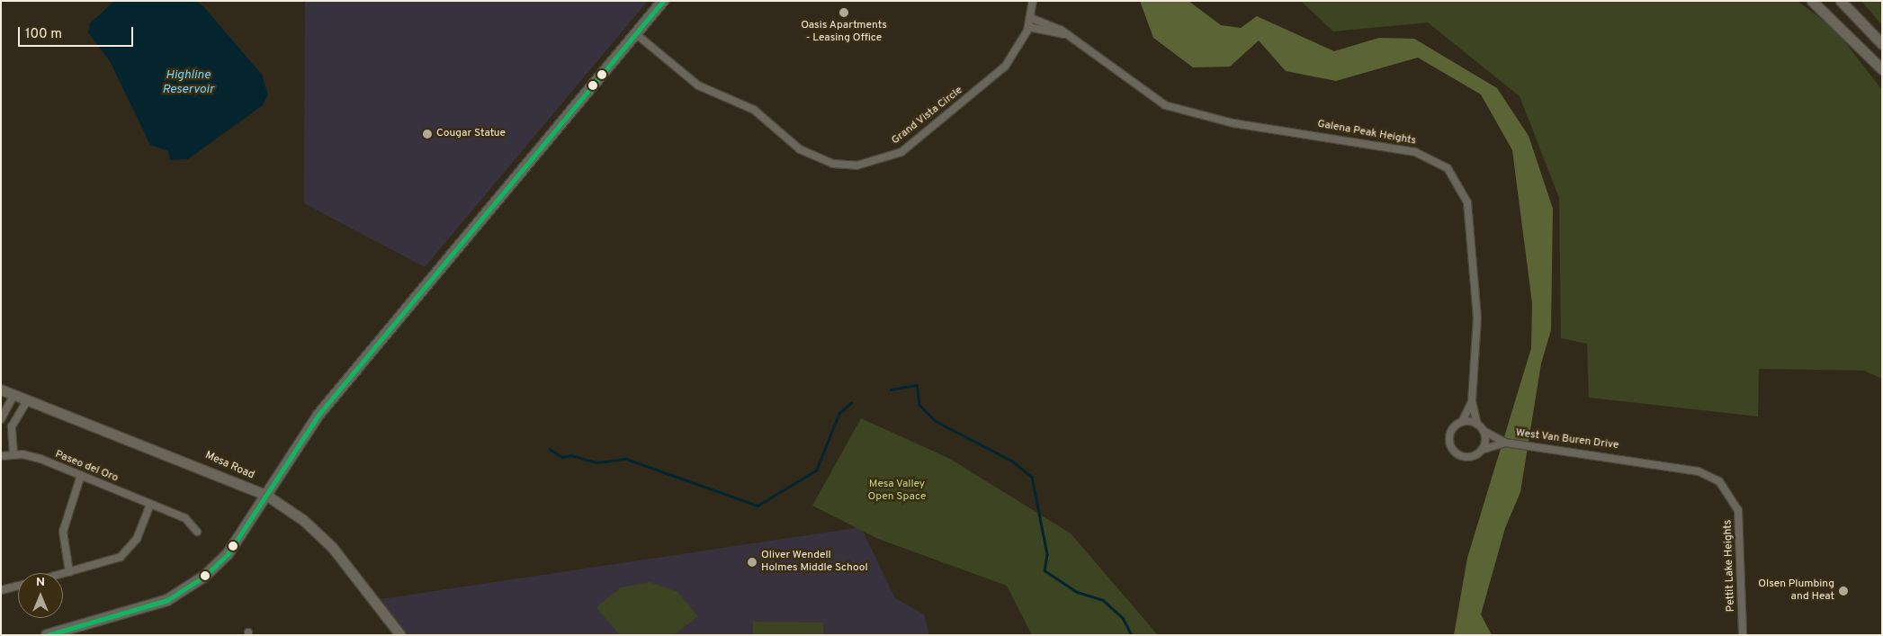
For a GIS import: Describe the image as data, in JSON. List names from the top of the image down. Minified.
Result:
{"streets":{"main road":["Mesa Road"],"street":["Grand Vista Circle","Galena Peak Heights","West Van Buren Drive","Paseo del Oro","Pettit Lake Heights"]},"crossings":[["Grand Vista Circle","Galena Peak Heights"],["West Van Buren Drive","Pettit Lake Heights"]],"water":["Highline Reservoir"],"parks":["Mesa Valley Open Space"],"places":["Oasis Apartments - Leasing Office","Cougar Statue","Oliver Wendell Holmes Middle School","Olsen Plumbing and Heat"],"scale_bar":"100 m","north":"top"}
